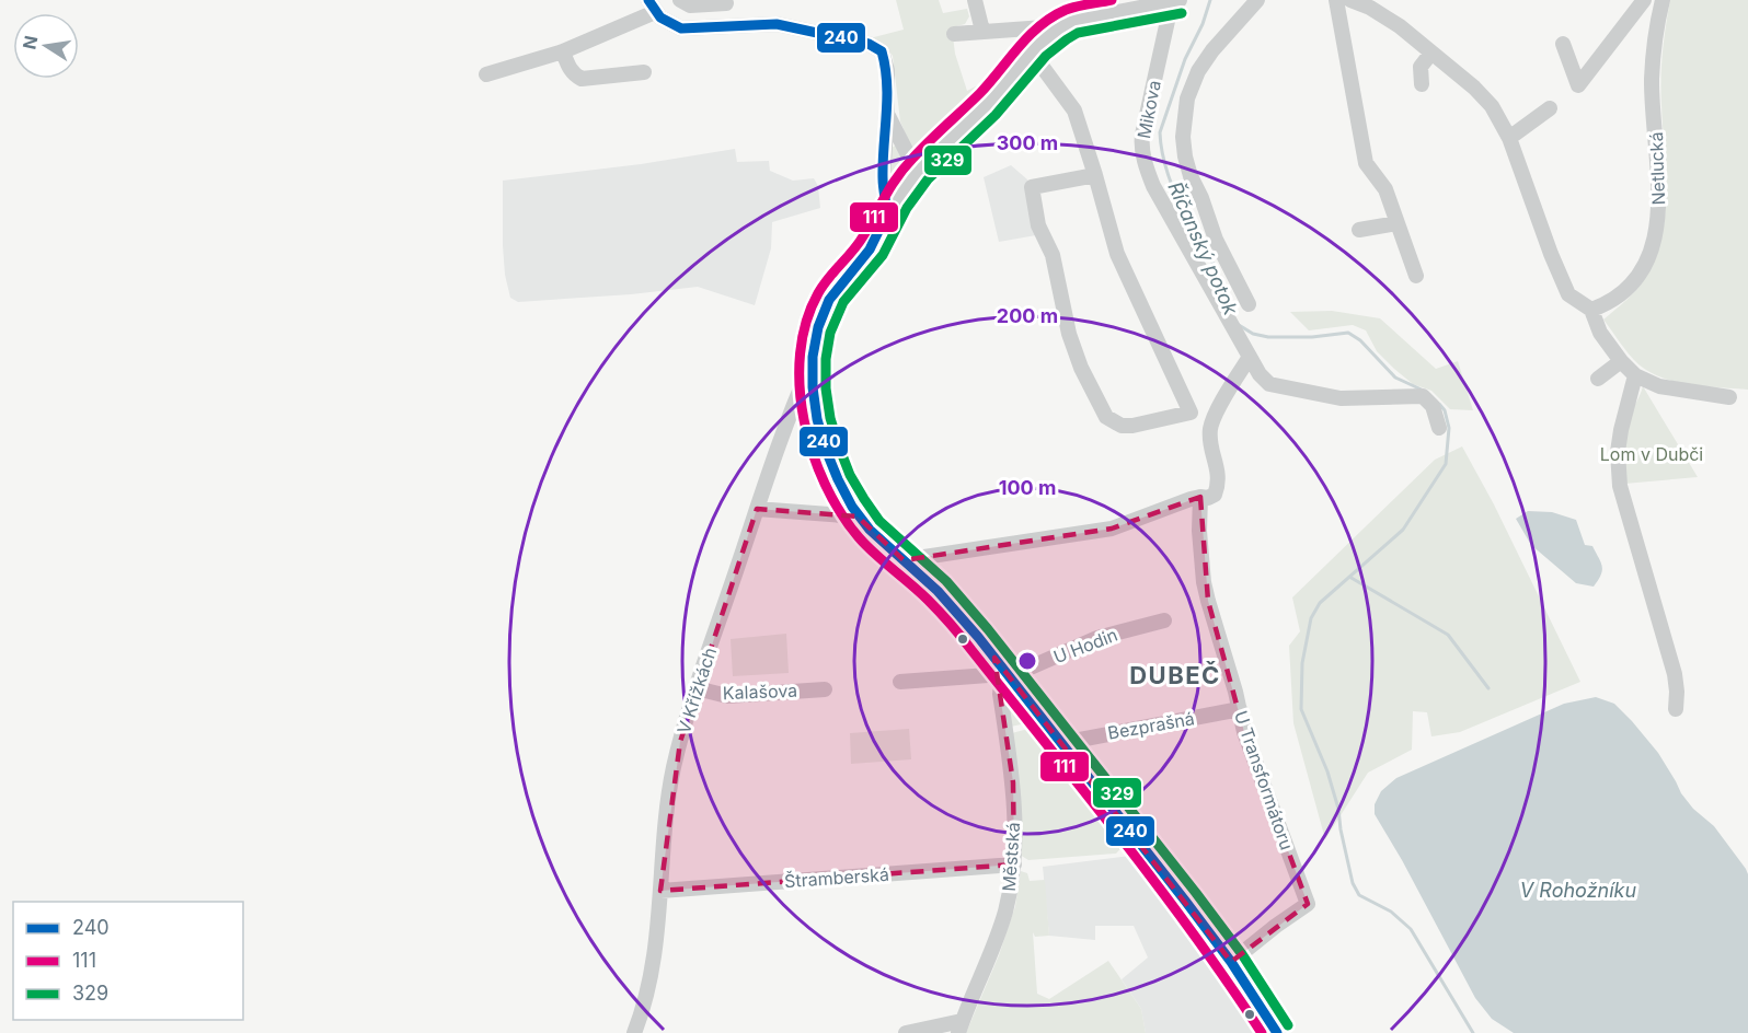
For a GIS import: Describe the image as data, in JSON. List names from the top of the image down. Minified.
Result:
{"streets":{"street":["Mikova","Netlucká","U Hodin","V Křížkách","Kalašova","Bezprašná","U Transformátoru","Městská","Štramberská"]},"crossings":[["U Hodin","Městská"],["V Křížkách","Kalašova"],["V Křížkách","Štramberská"],["Bezprašná","U Transformátoru"],["Městská","Štramberská"]],"districts":["DUBEČ"],"water":["Říčanský potok","V Rohožníku"],"parks":["Lom v Dubči"],"lines":["transit line 240","transit line 111","transit line 329"],"legend":["240","111","329"],"north":"left","rings":["300 m","200 m","100 m"]}
